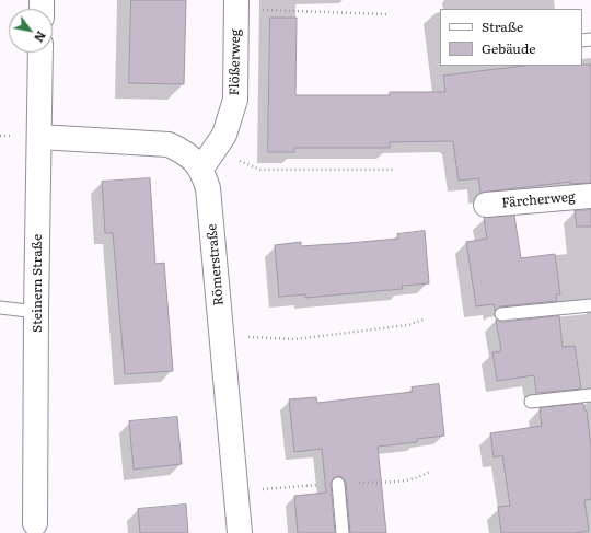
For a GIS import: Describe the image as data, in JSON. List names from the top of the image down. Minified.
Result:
{"streets":{"street":["Flößerweg","Färcherweg","Römerstraße","Steinern Straße"]},"crossings":[["Flößerweg","Römerstraße"],["Römerstraße","Steinern Straße"]],"legend":["Straße","Gebäude"],"north":"bottom right"}
